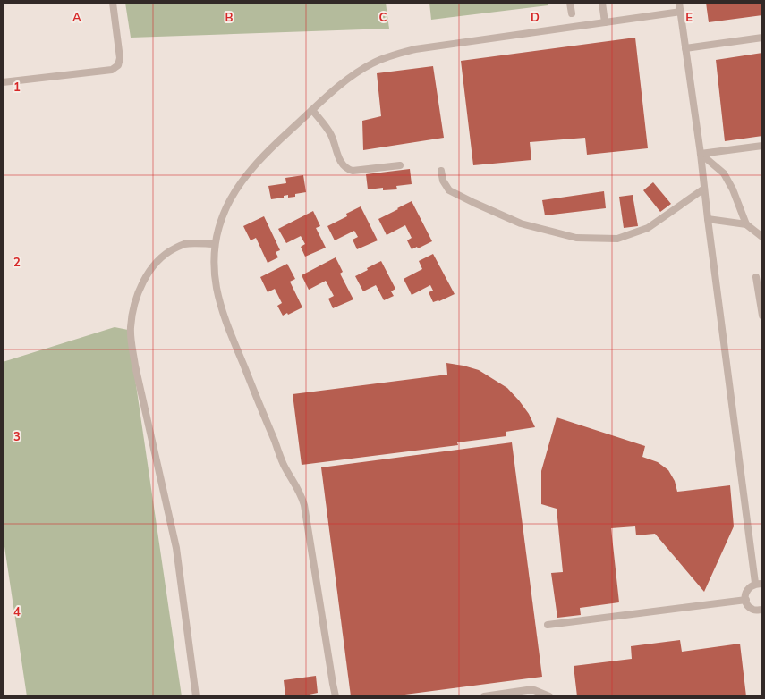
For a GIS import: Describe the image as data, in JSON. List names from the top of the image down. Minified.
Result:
{"grid":{"columns":["A","B","C","D","E"],"rows":["1","2","3","4"]}}
